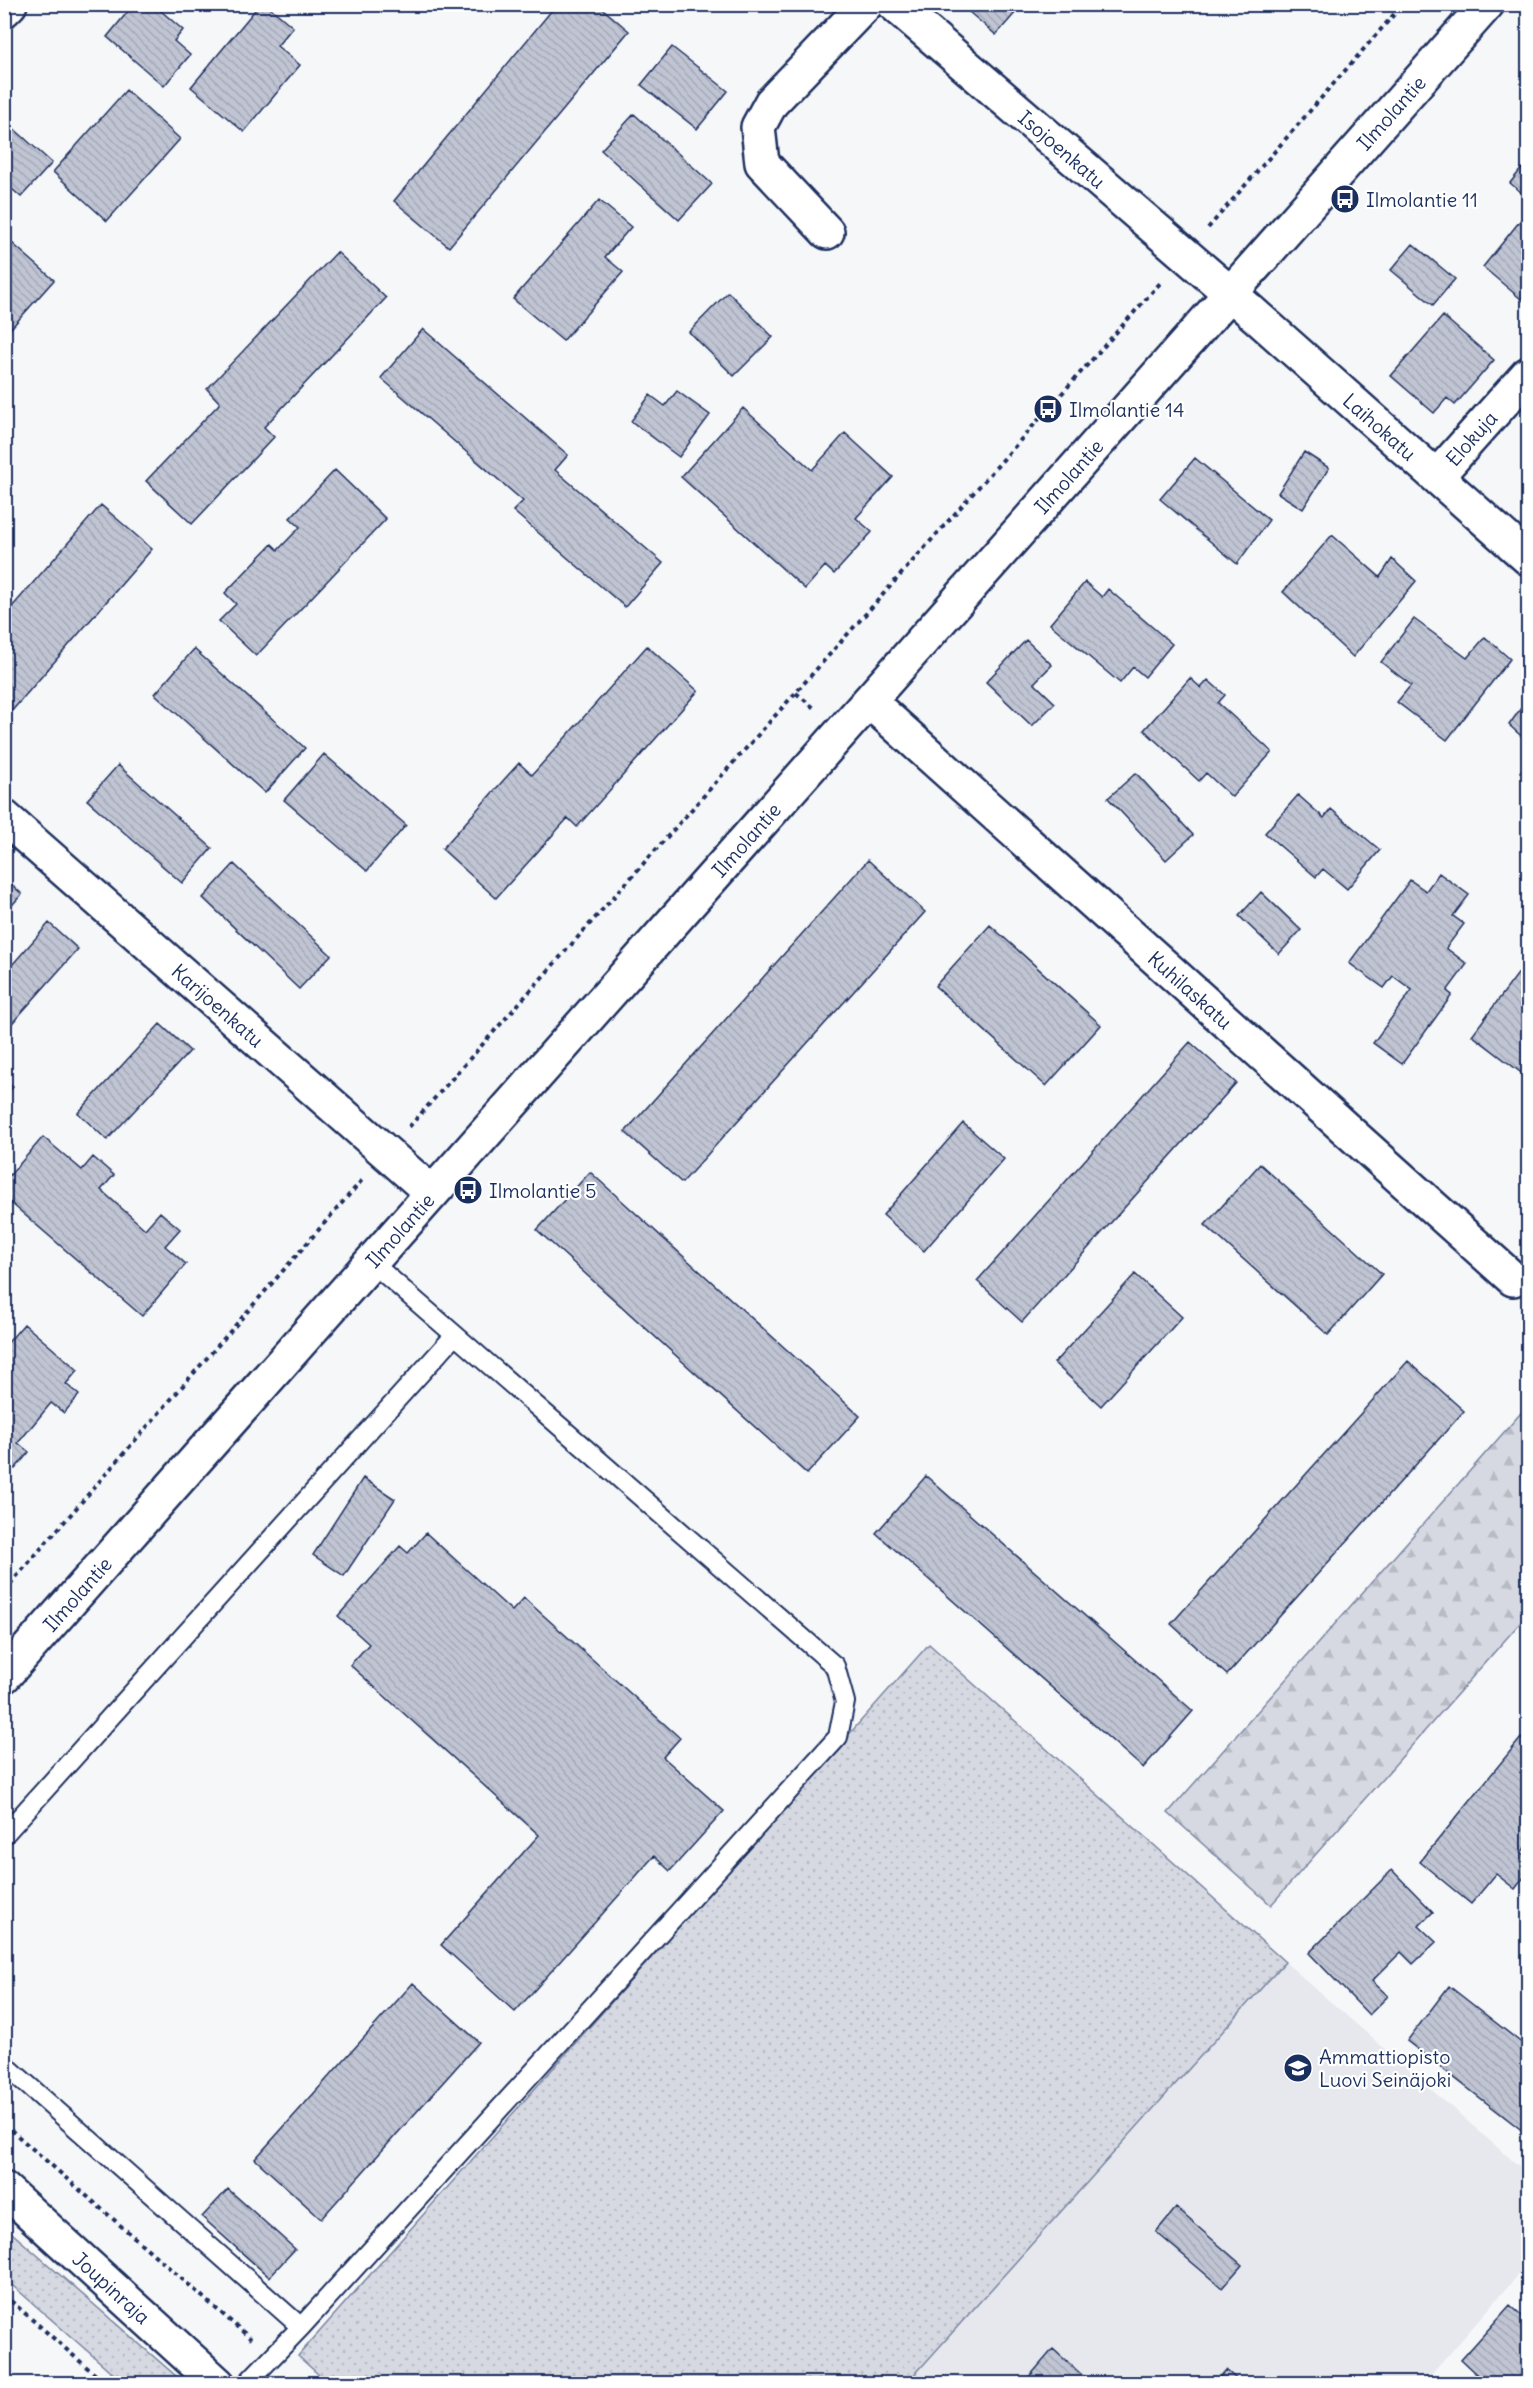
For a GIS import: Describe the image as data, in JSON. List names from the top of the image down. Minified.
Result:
{"streets":{"street":["Ilmolantie","Isojoenkatu","Laihokatu","Elokuja","Kuhilaskatu","Karijoenkatu","Joupinraja"]},"crossings":[["Ilmolantie","Isojoenkatu"],["Ilmolantie","Laihokatu"],["Ilmolantie","Kuhilaskatu"],["Ilmolantie","Karijoenkatu"],["Isojoenkatu","Laihokatu"],["Laihokatu","Elokuja"]],"places":{"bus stop":["Ilmolantie 11","Ilmolantie 14","Ilmolantie 5"],"school or university":["Ammattiopisto Luovi Seinäjoki"]}}
